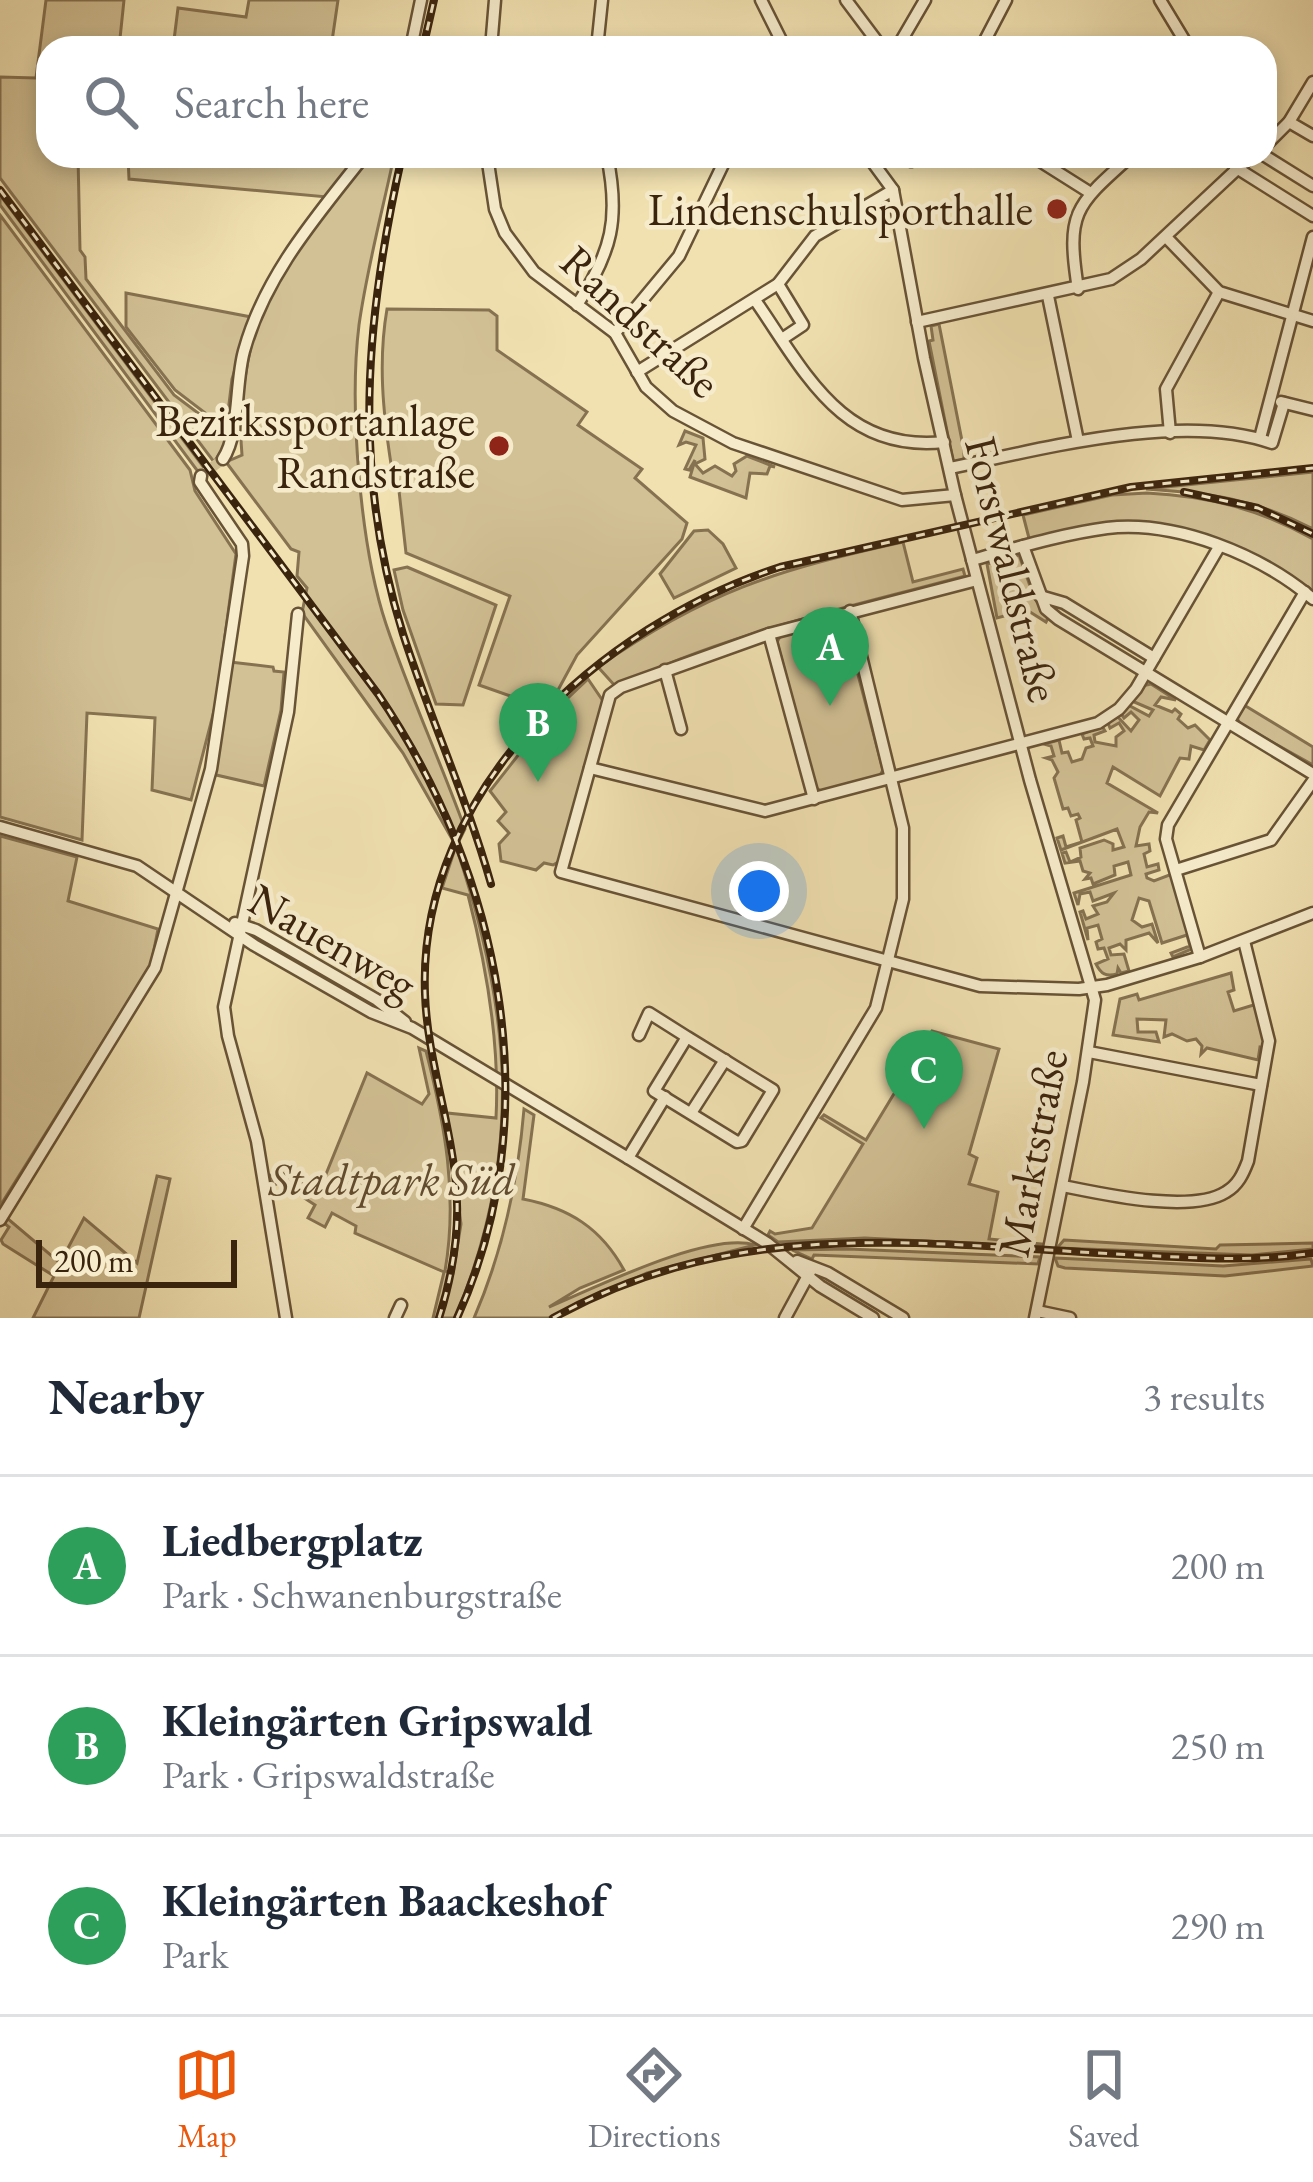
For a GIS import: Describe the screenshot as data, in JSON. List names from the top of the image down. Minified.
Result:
{"streets":{"street":["Randstraße","Forstwaldstraße","Nauenweg","Marktstraße"]},"crossings":[["Randstraße","Forstwaldstraße"],["Forstwaldstraße","Marktstraße"]],"parks":["Stadtpark Süd"],"places":["Lindenschulsporthalle","Bezirkssportanlage Randstraße"],"scale_bar":"200 m","page":{"search":"Search here","pins":["A","B","C"],"scale":"200 m","heading":["Nearby","3 results"],"list":[{"mark":"A","name":"Liedbergplatz","note":"Park · Schwanenburgstraße","value":"200 m"},{"mark":"B","name":"Kleingärten Gripswald","note":"Park · Gripswaldstraße","value":"250 m"},{"mark":"C","name":"Kleingärten Baackeshof","note":"Park","value":"290 m"}],"nav":["Map","Directions","Saved"]}}
